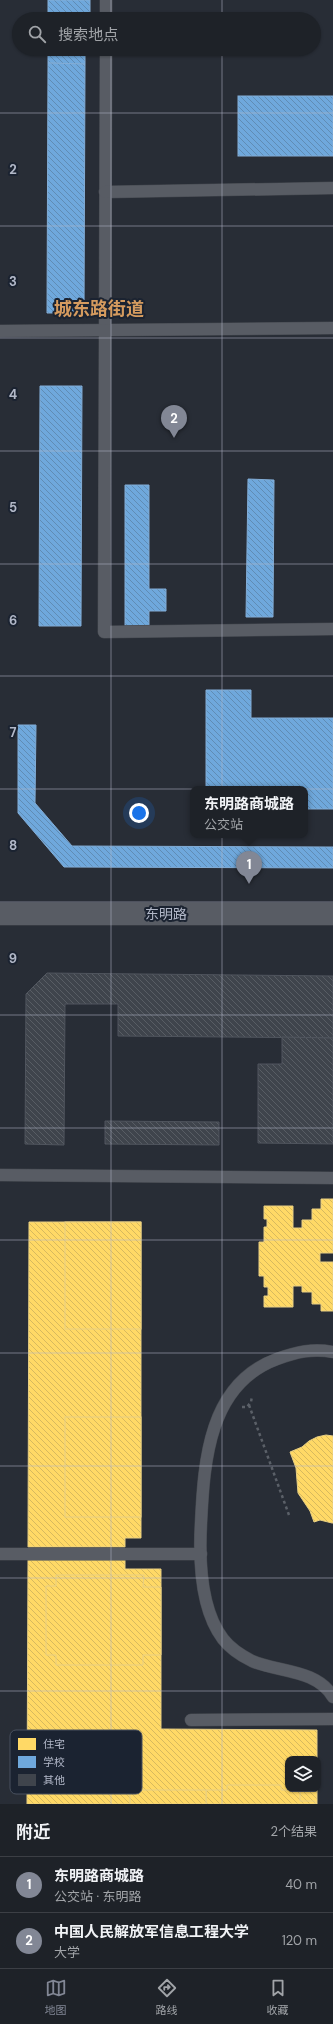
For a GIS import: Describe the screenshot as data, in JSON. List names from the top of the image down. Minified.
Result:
{"streets":{"street":["东明路"]},"districts":["城东路街道"],"legend":["住宅","学校","其他"],"page":{"search":"搜索地点","pins":["2","1"],"popup":["东明路商城路","公交站"],"heading":["附近","2个结果"],"list":[{"mark":"1","name":"东明路商城路","note":"公交站 · 东明路","value":"40 m"},{"mark":"2","name":"中国人民解放军信息工程大学","note":"大学","value":"120 m"}],"nav":["地图","路线","收藏"]},"grid":{"rows":["2","3","4","5","6","7","8","9"]}}
